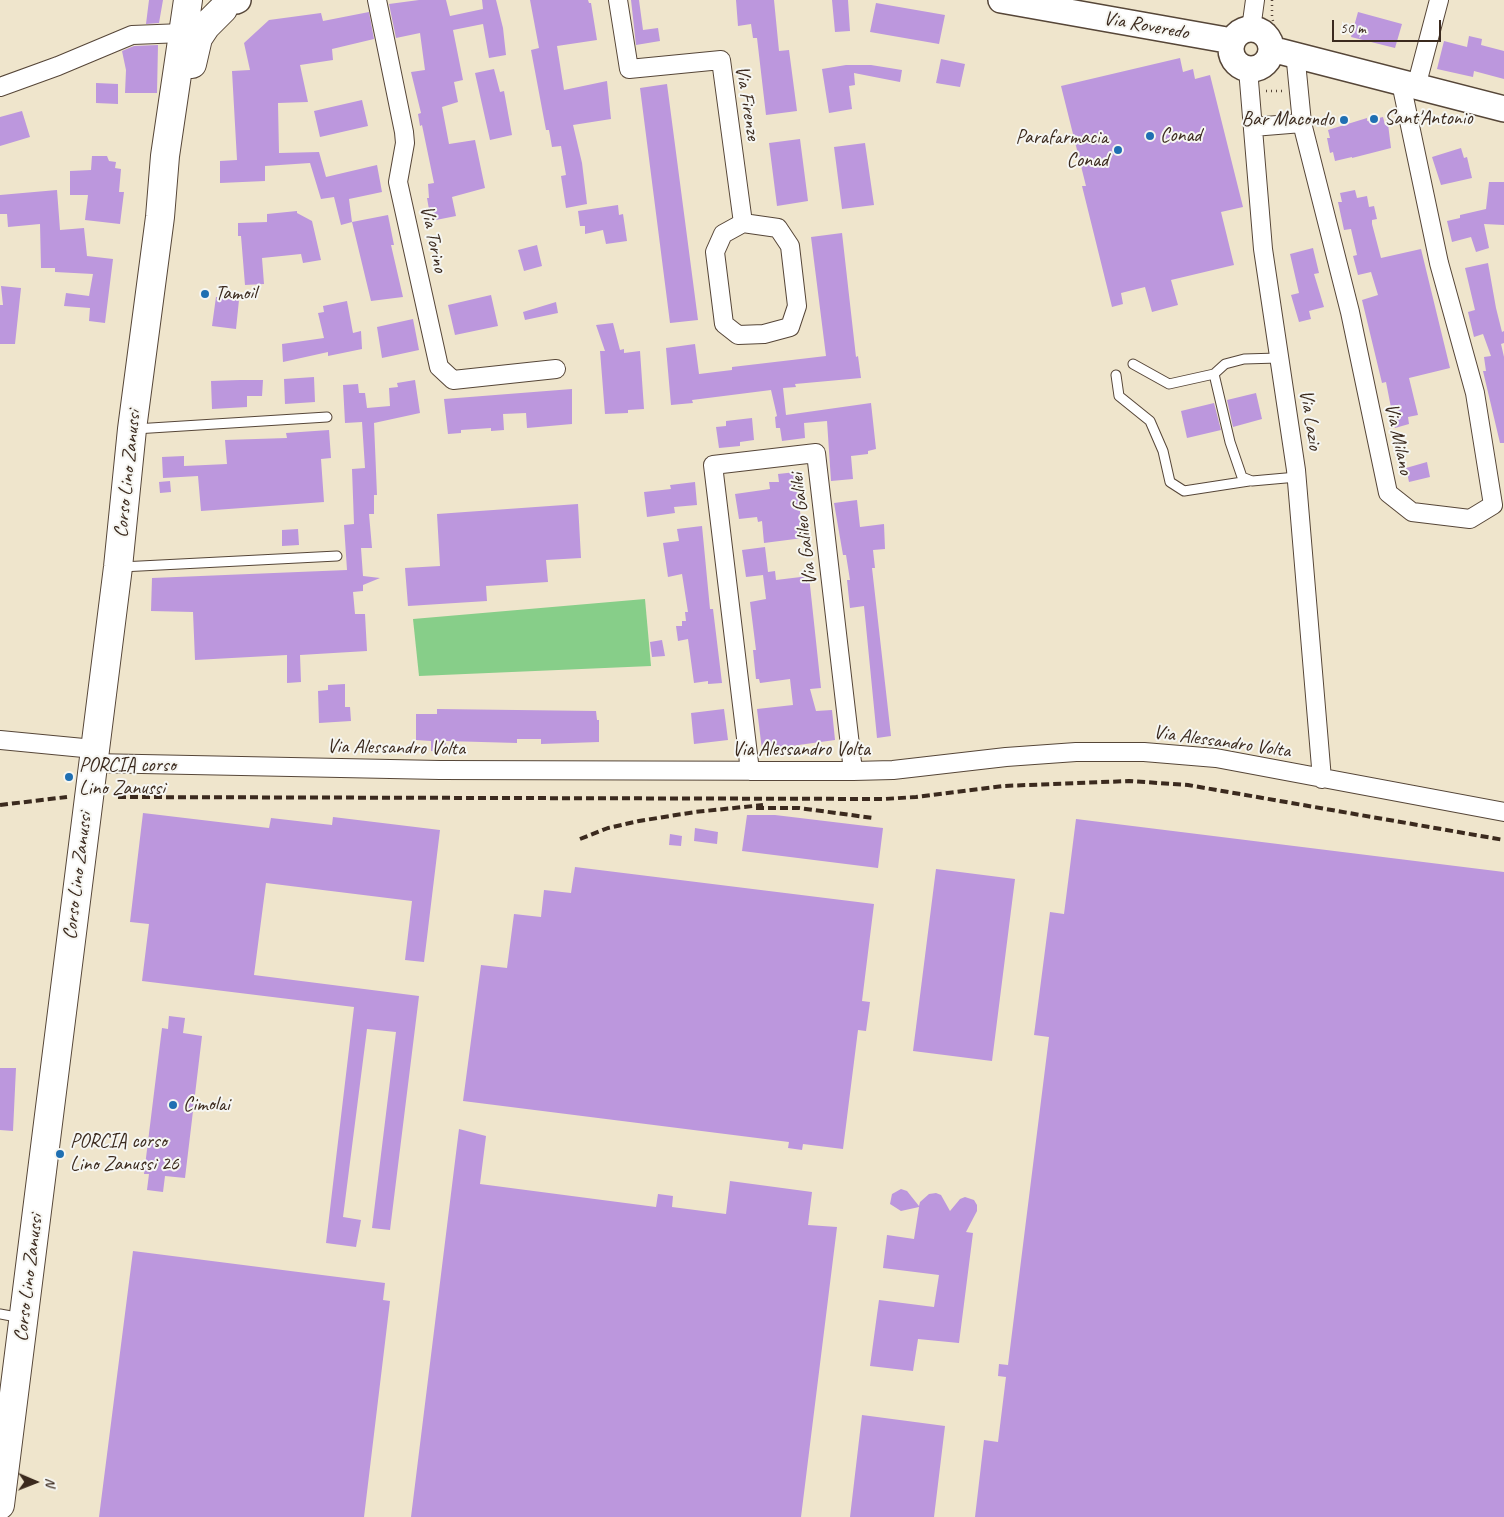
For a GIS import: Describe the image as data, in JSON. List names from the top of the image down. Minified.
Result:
{"streets":{"main road":["Via Roveredo","Corso Lino Zanussi"],"street":["Via Firenze","Via Torino","Via Lazio","Via Milano","Via Galileo Galilei","Via Alessandro Volta"]},"crossings":[["Via Lazio","Via Alessandro Volta"],["Corso Lino Zanussi","Via Alessandro Volta"],["Via Galileo Galilei","Via Alessandro Volta"]],"places":["Sant'Antonio","Bar Macondo","Conad","Parafarmacia Conad","Tamoil","PORCIA corso Lino Zanussi","Cimolai","PORCIA corso Lino Zanussi 26"],"scale_bar":"50 m","north":"right"}
